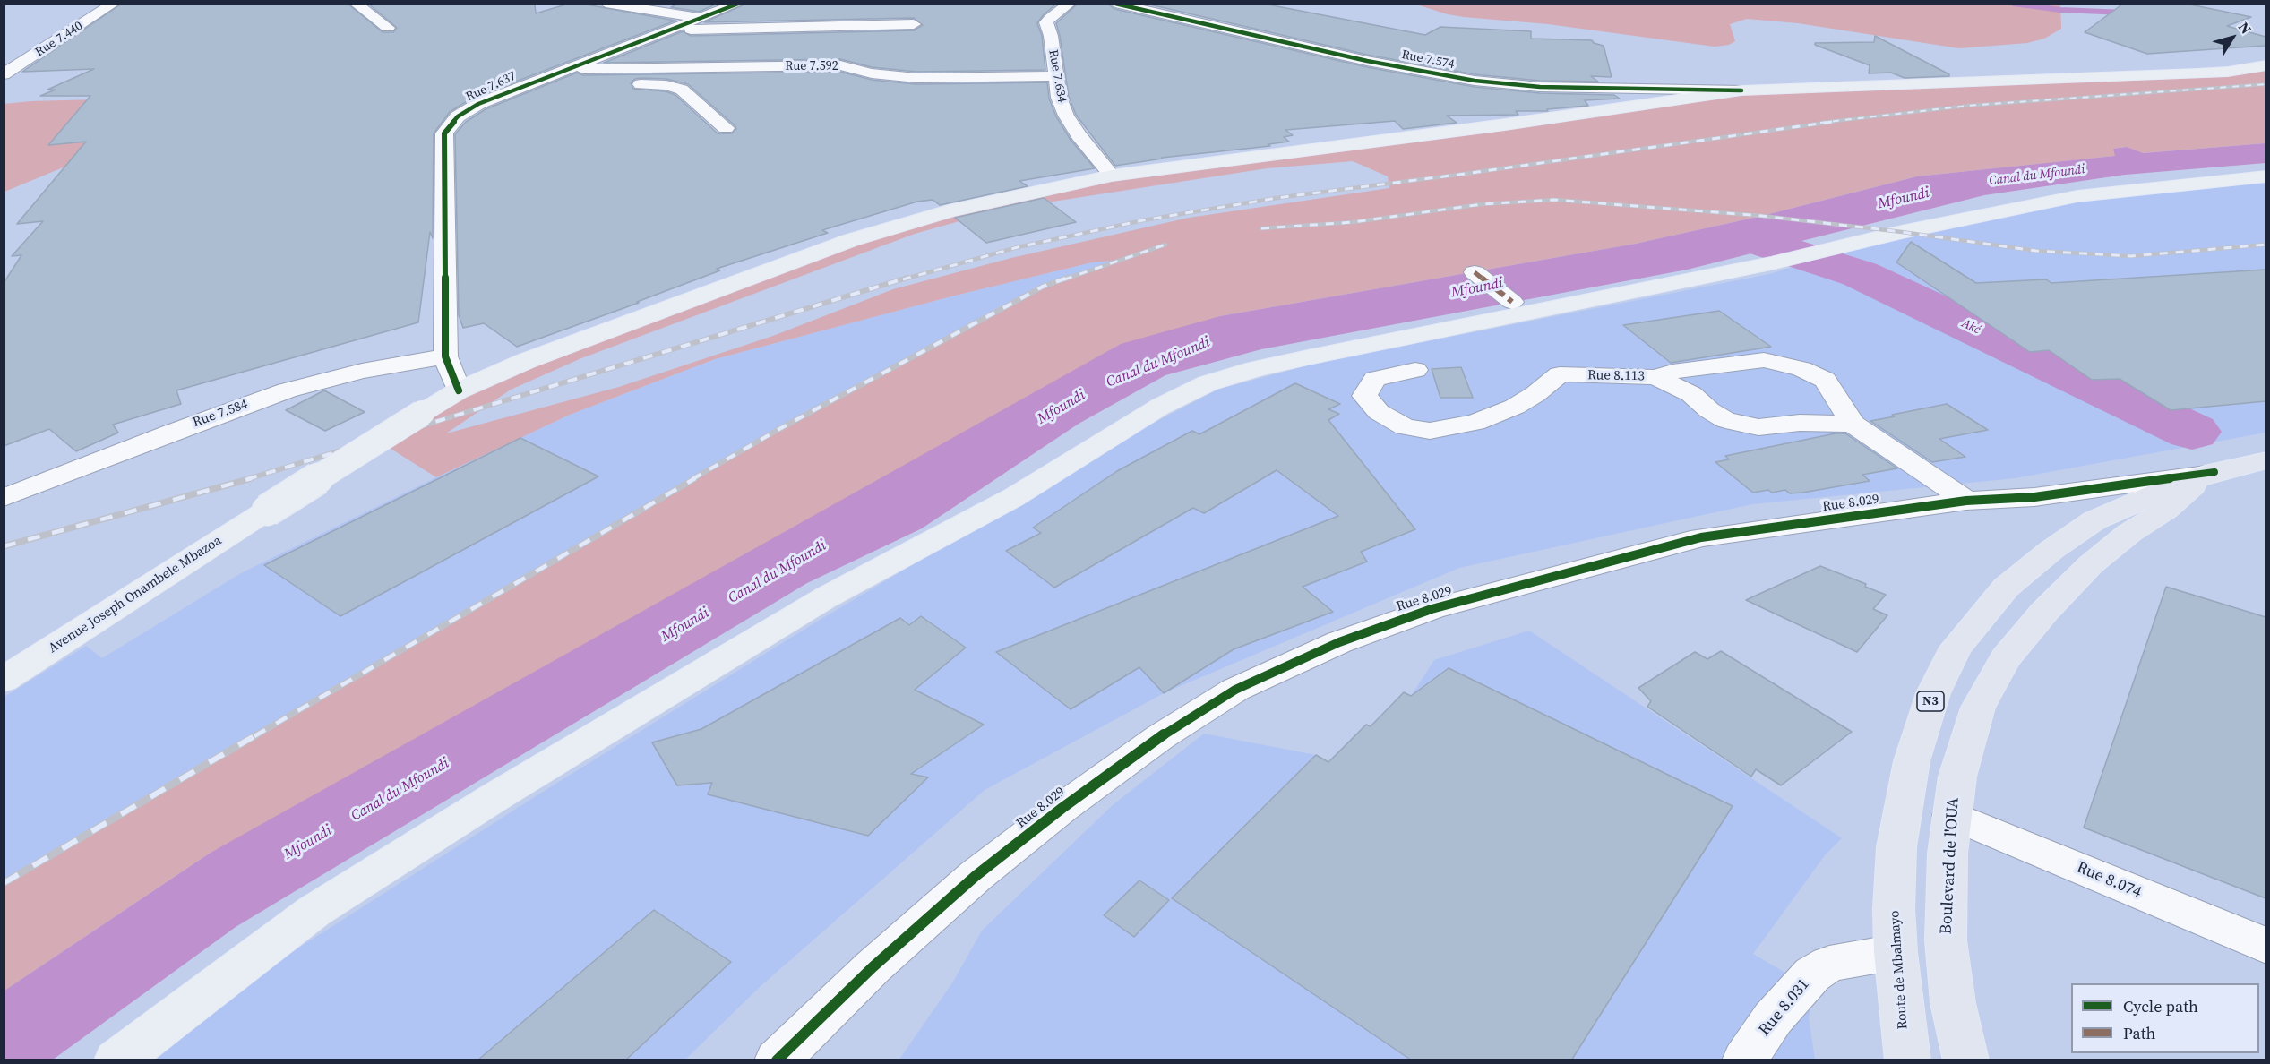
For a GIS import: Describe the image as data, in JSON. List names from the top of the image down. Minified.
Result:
{"streets":{"highway":["N3","Boulevard de l'OUA","Route de Mbalmayo"],"main road":["Avenue Joseph Onambele Mbazoa"],"street":["Rue 7.440","Rue 7.574","Rue 7.592","Rue 7.634","Rue 7.637","Rue 8.113","Rue 7.584","Rue 8.029","Rue 8.074","Rue 8.031"]},"crossings":[["Rue 7.574","Avenue Joseph Onambele Mbazoa"],["Rue 7.592","Rue 7.634"],["Rue 7.592","Rue 7.637"],["Rue 7.634","Avenue Joseph Onambele Mbazoa"],["Rue 7.637","Rue 7.584"],["Rue 7.637","Avenue Joseph Onambele Mbazoa"],["Rue 8.113","Rue 8.029"],["Rue 8.029","N3"],["Rue 8.029","Boulevard de l'OUA"],["Rue 8.029","Route de Mbalmayo"],["N3","Boulevard de l'OUA"],["N3","Route de Mbalmayo"],["Boulevard de l'OUA","Rue 8.074"],["Boulevard de l'OUA","Route de Mbalmayo"],["Route de Mbalmayo","Rue 8.031"]],"water":["Canal du Mfoundi","Mfoundi","Aké"],"legend":["Cycle path","Path"],"north":"top right"}
